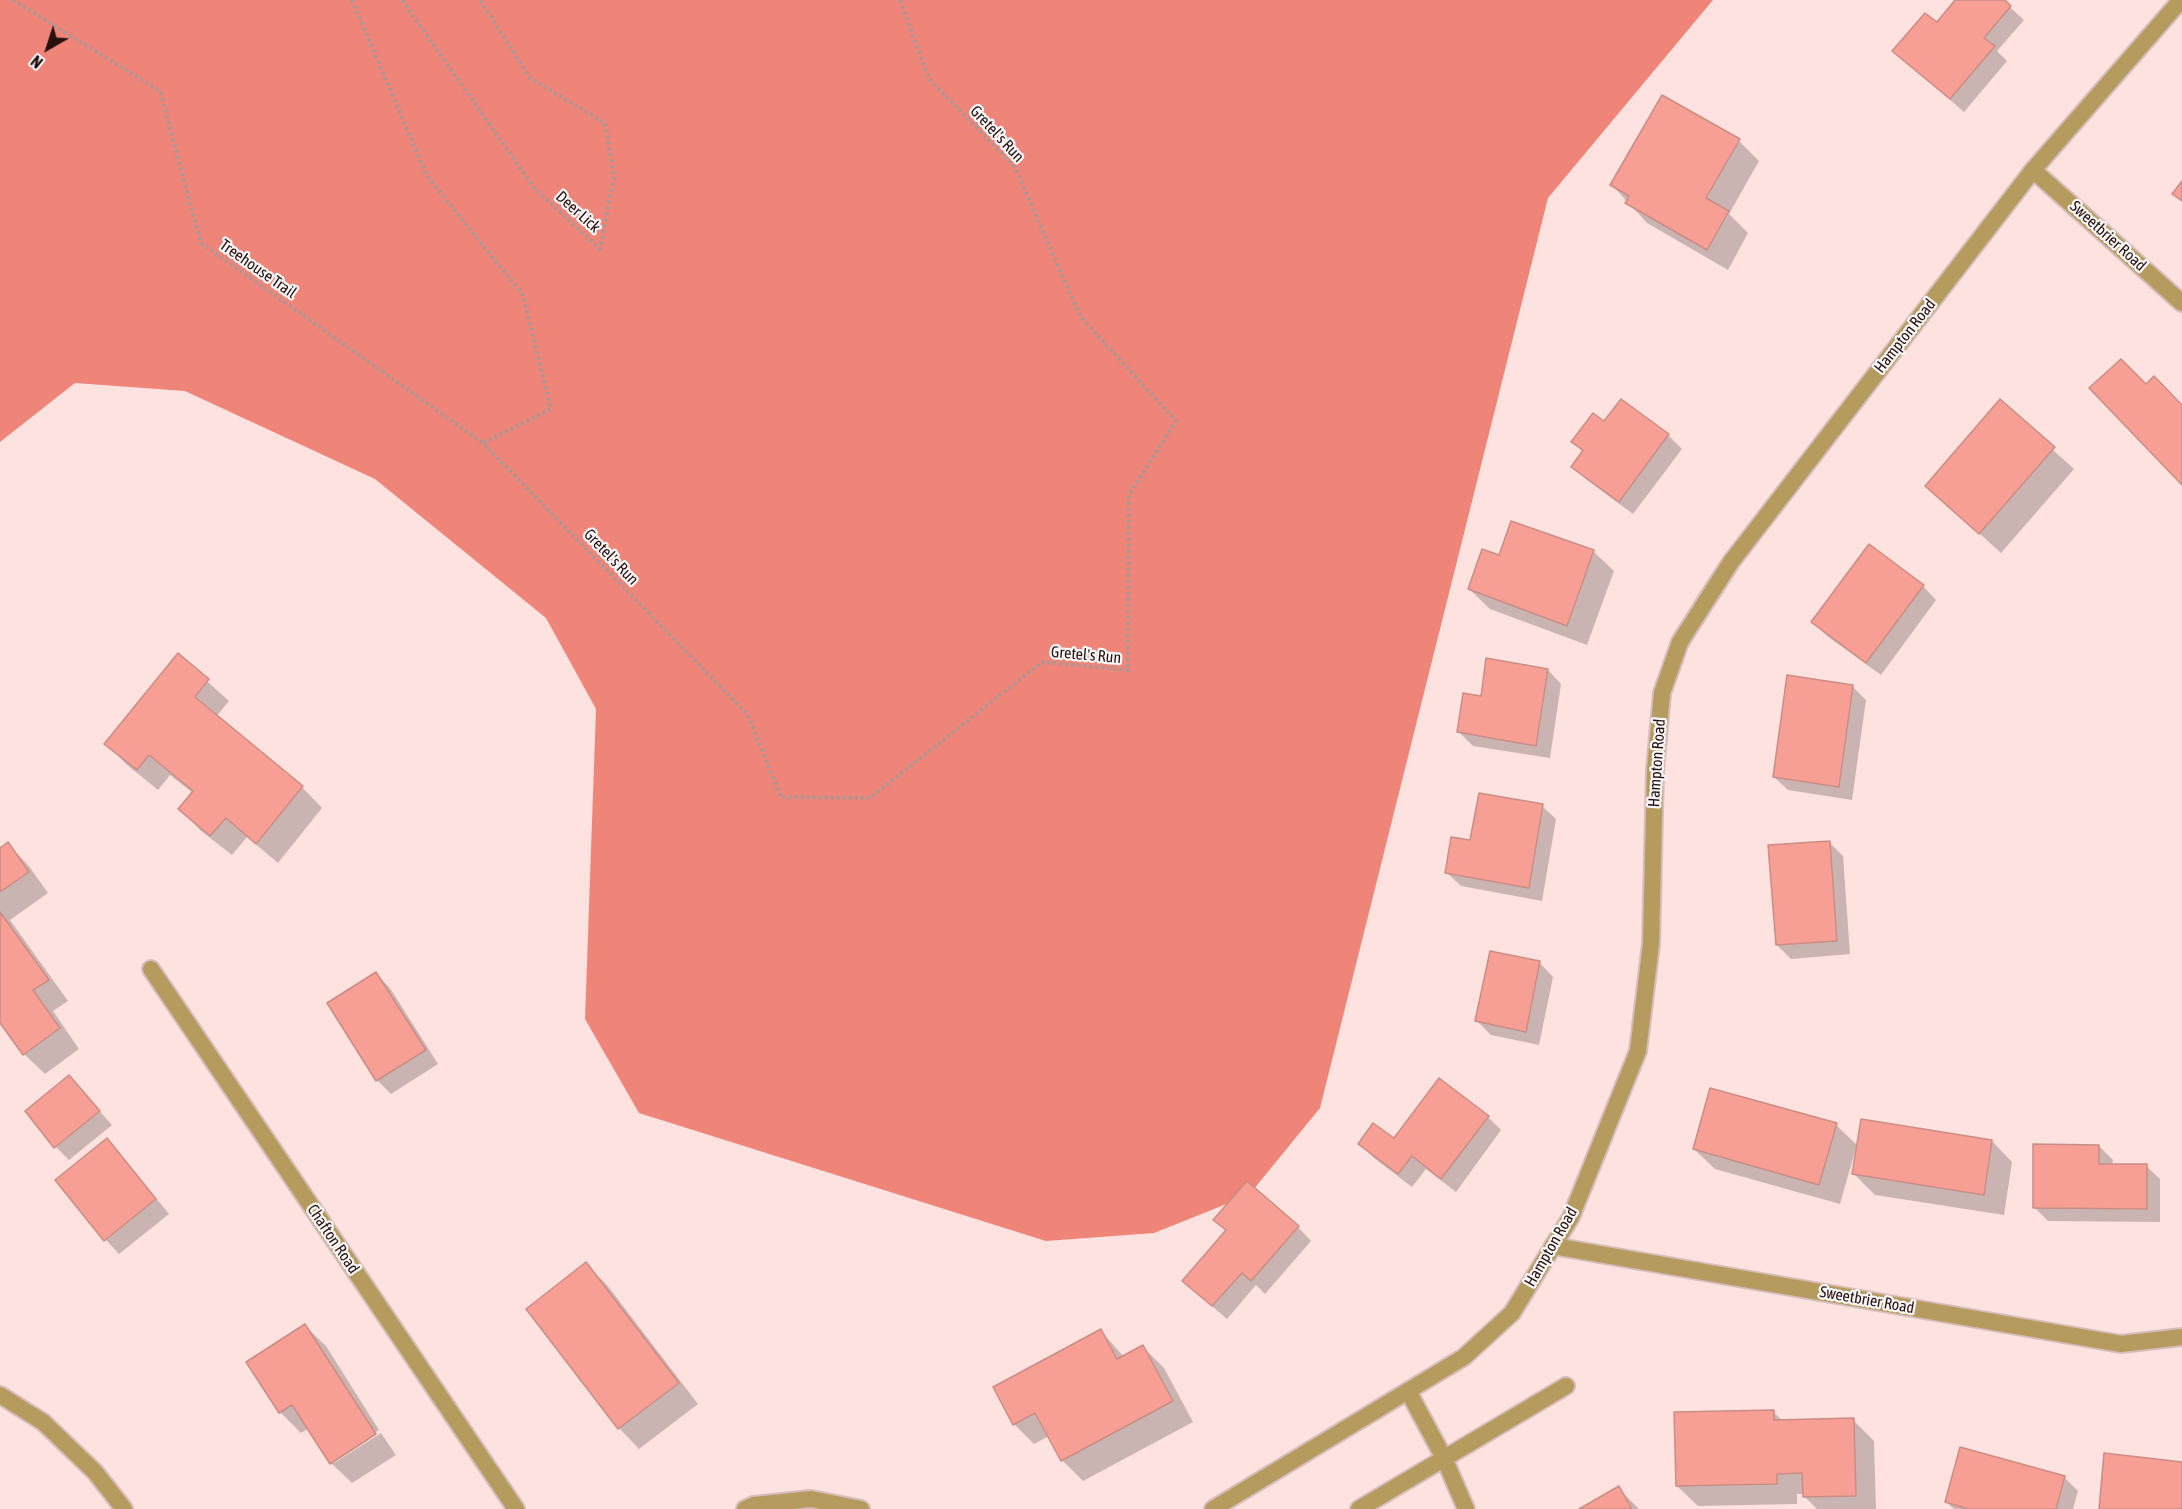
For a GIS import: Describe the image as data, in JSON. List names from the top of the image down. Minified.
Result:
{"streets":{"street":["Sweetbrier Road","Hampton Road","Chafton Road"],"path":["Gretel's Run","Deer Lick","Treehouse Trail"]},"crossings":[["Gretel's Run","Treehouse Trail"],["Sweetbrier Road","Hampton Road"]],"north":"bottom left"}
